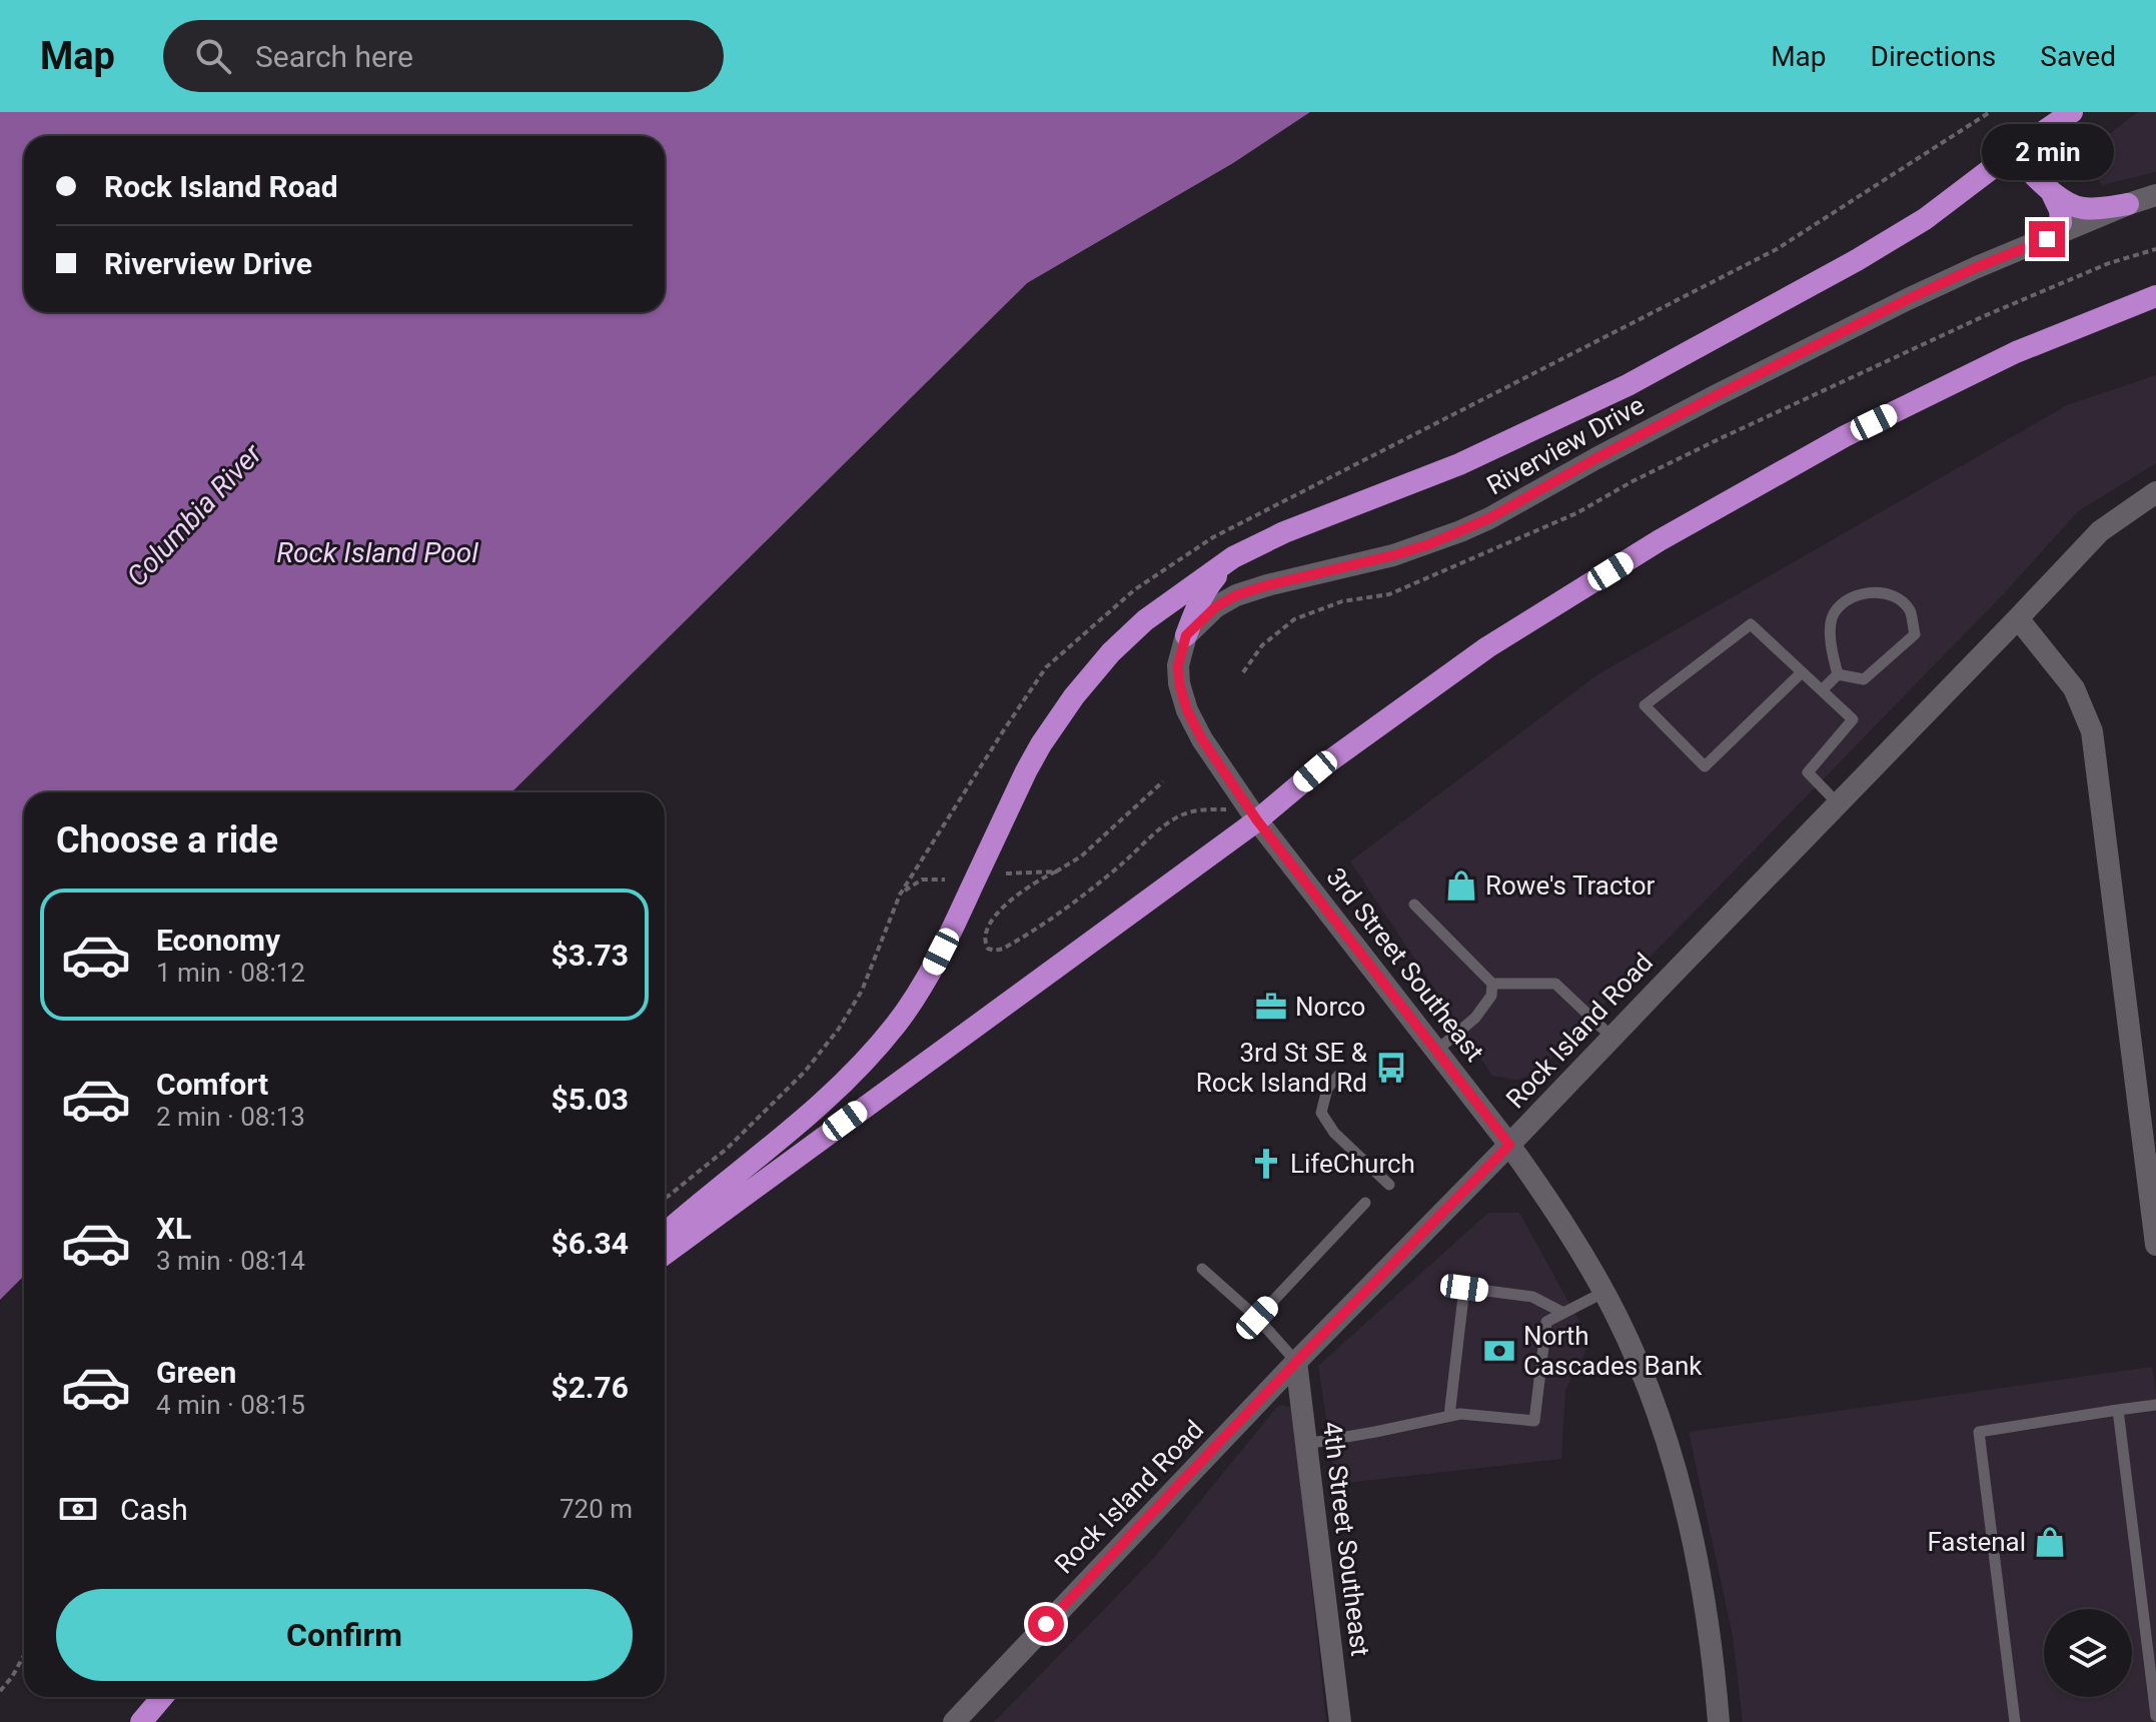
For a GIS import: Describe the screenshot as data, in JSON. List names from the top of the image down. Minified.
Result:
{"streets":{"street":["Riverview Drive","3rd Street Southeast","Rock Island Road","4th Street Southeast"]},"crossings":[["3rd Street Southeast","Rock Island Road"],["Rock Island Road","4th Street Southeast"]],"water":["Columbia River","Rock Island Pool"],"places":{"shop":["Rowe's Tractor","Fastenal"],"office":["Norco"],"bus stop":["3rd St SE & Rock Island Rd"],"church":["LifeChurch"],"bank":["North Cascades Bank"]},"page":{"header":"Map","search":"Search here","nav":["Map","Directions","Saved"],"bubble":"2 min","banner":["Rock Island Road","Riverview Drive"],"heading":"Choose a ride","list":[{"name":"Economy","note":"1 min · 08:12","value":"$3.73"},{"name":"Comfort","note":"2 min · 08:13","value":"$5.03"},{"name":"XL","note":"3 min · 08:14","value":"$6.34"},{"name":"Green","note":"4 min · 08:15","value":"$2.76"}],"pay":["Cash","720 m"],"buttons":"Confirm"}}
